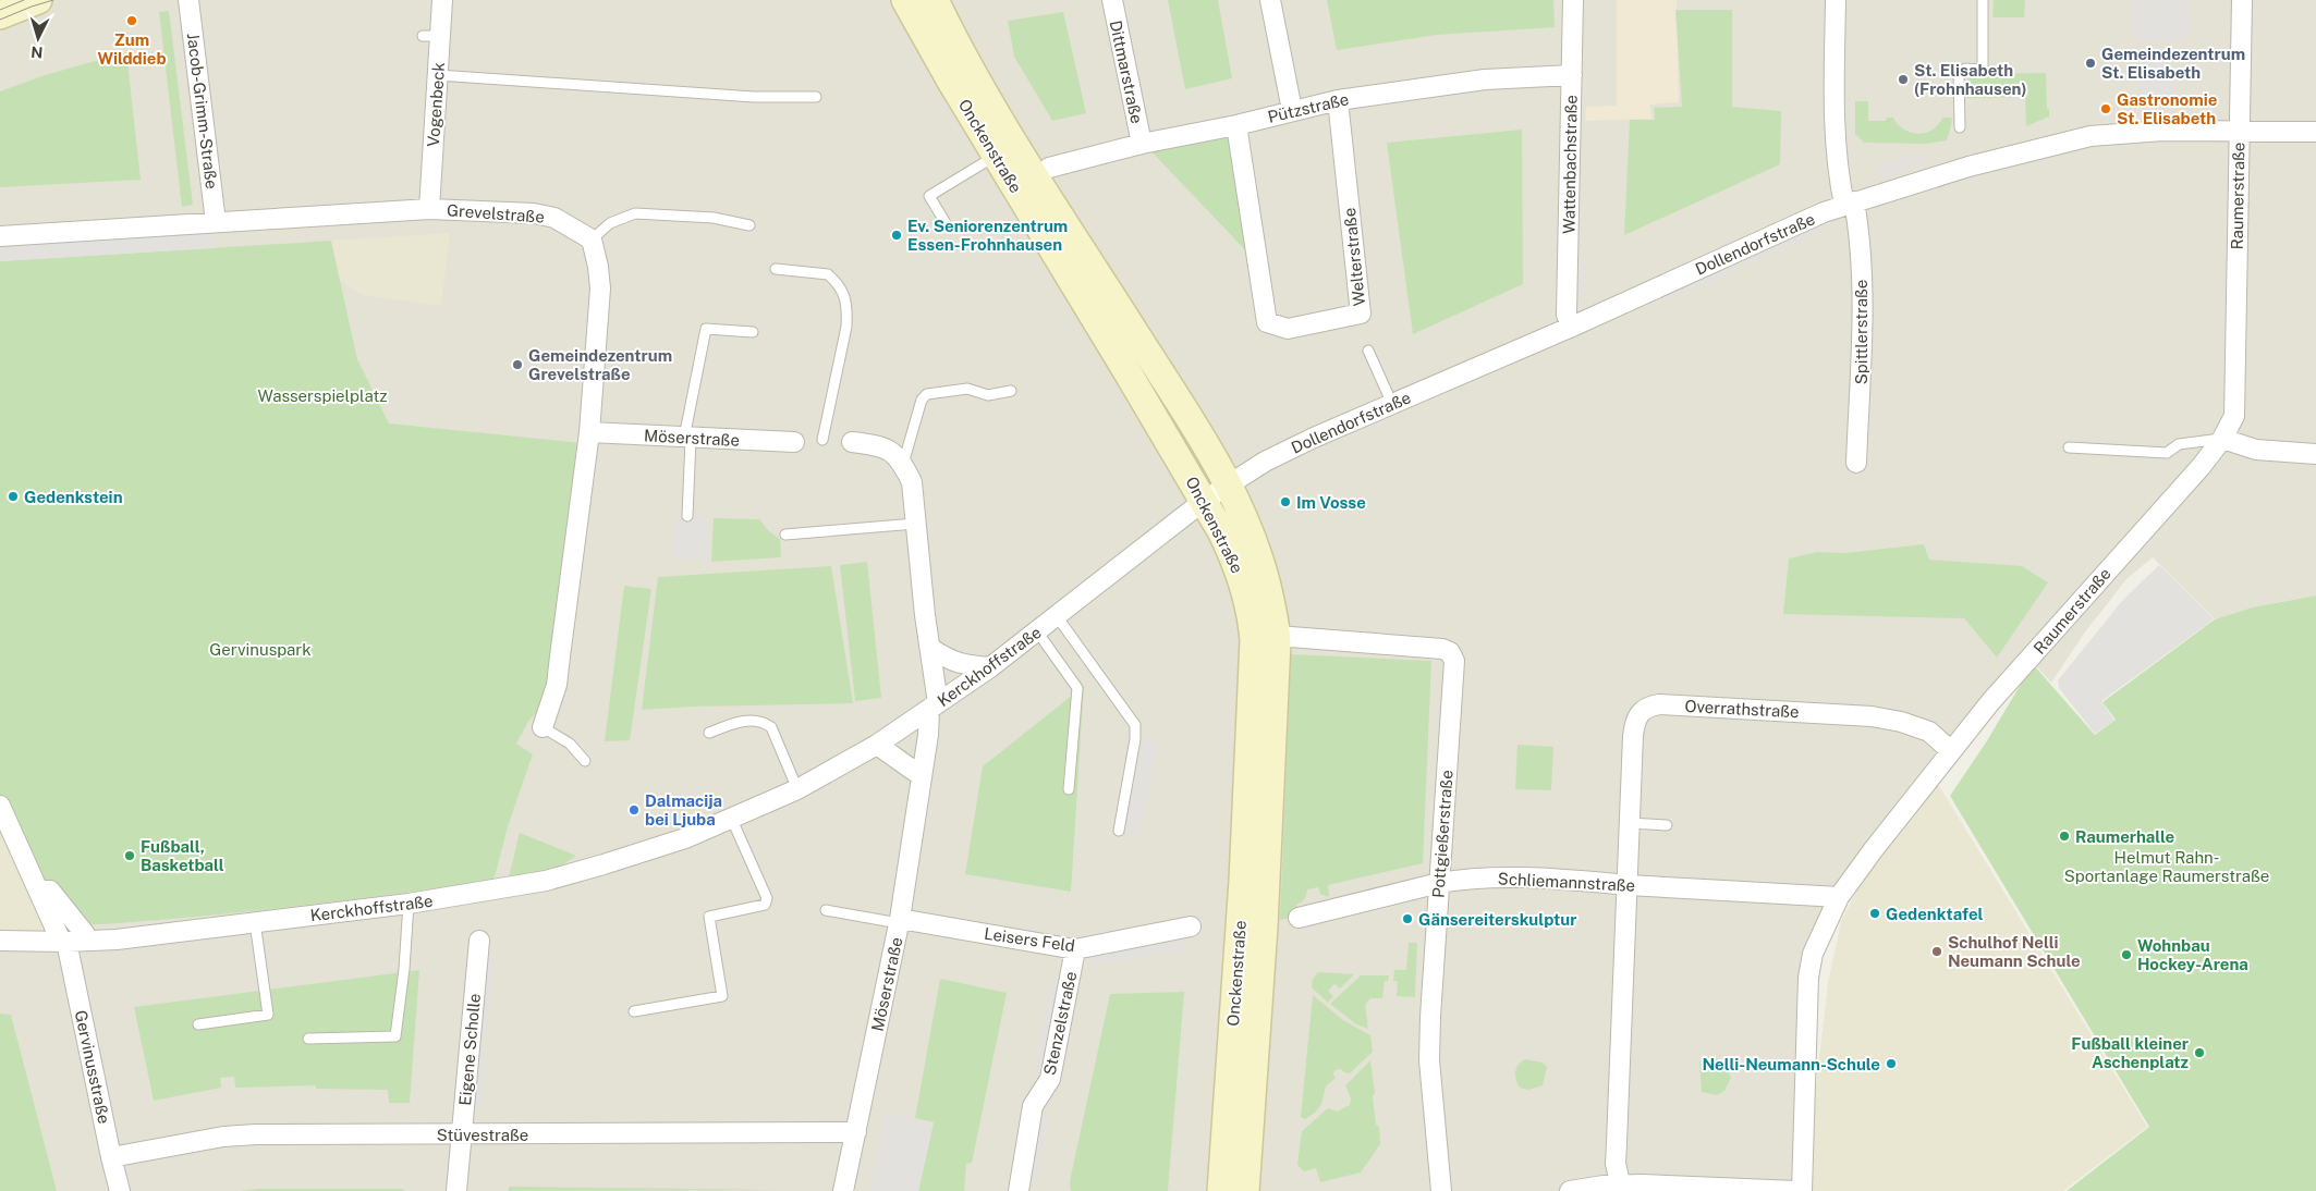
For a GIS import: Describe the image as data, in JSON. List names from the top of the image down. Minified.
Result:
{"streets":{"main road":["Onckenstraße"],"street":["Dittmarstraße","Vogenbeck","Pützstraße","Jacob-Grimm-Straße","Wattenbachstraße","Raumerstraße","Grevelstraße","Dollendorfstraße","Welterstraße","Spittlerstraße","Möserstraße","Kerckhoffstraße","Overrathstraße","Pottgießerstraße","Schliemannstraße","Leisers Feld","Stenzelstraße","Eigene Scholle","Gervinusstraße","Stüvestraße"]},"crossings":[["Dittmarstraße","Pützstraße"],["Vogenbeck","Grevelstraße"],["Pützstraße","Wattenbachstraße"],["Pützstraße","Welterstraße"],["Jacob-Grimm-Straße","Grevelstraße"],["Onckenstraße","Dollendorfstraße"],["Onckenstraße","Kerckhoffstraße"],["Onckenstraße","Pottgießerstraße"],["Wattenbachstraße","Dollendorfstraße"],["Raumerstraße","Dollendorfstraße"],["Raumerstraße","Overrathstraße"],["Raumerstraße","Schliemannstraße"],["Dollendorfstraße","Spittlerstraße"],["Dollendorfstraße","Kerckhoffstraße"],["Möserstraße","Kerckhoffstraße"],["Möserstraße","Leisers Feld"],["Möserstraße","Stüvestraße"],["Kerckhoffstraße","Gervinusstraße"],["Overrathstraße","Schliemannstraße"],["Pottgießerstraße","Schliemannstraße"],["Leisers Feld","Stenzelstraße"],["Eigene Scholle","Stüvestraße"],["Gervinusstraße","Stüvestraße"]],"parks":["Wasserspielplatz","Gervinuspark","Helmut Rahn- Sportanlage Raumerstraße"],"places":["Zum Wilddieb","Gemeindezentrum St. Elisabeth","St. Elisabeth (Frohnhausen)","Gastronomie St. Elisabeth","Ev. Seniorenzentrum Essen-Frohnhausen","Gemeindezentrum Grevelstraße","Gedenkstein","Im Vosse","Dalmacija bei Ljuba","Raumerhalle","Fußball, Basketball","Gedenktafel","Gänsereiterskulptur","Schulhof Nelli Neumann Schule","Wohnbau Hockey-Arena","Fußball kleiner Aschenplatz","Nelli-Neumann-Schule"],"north":"bottom"}
